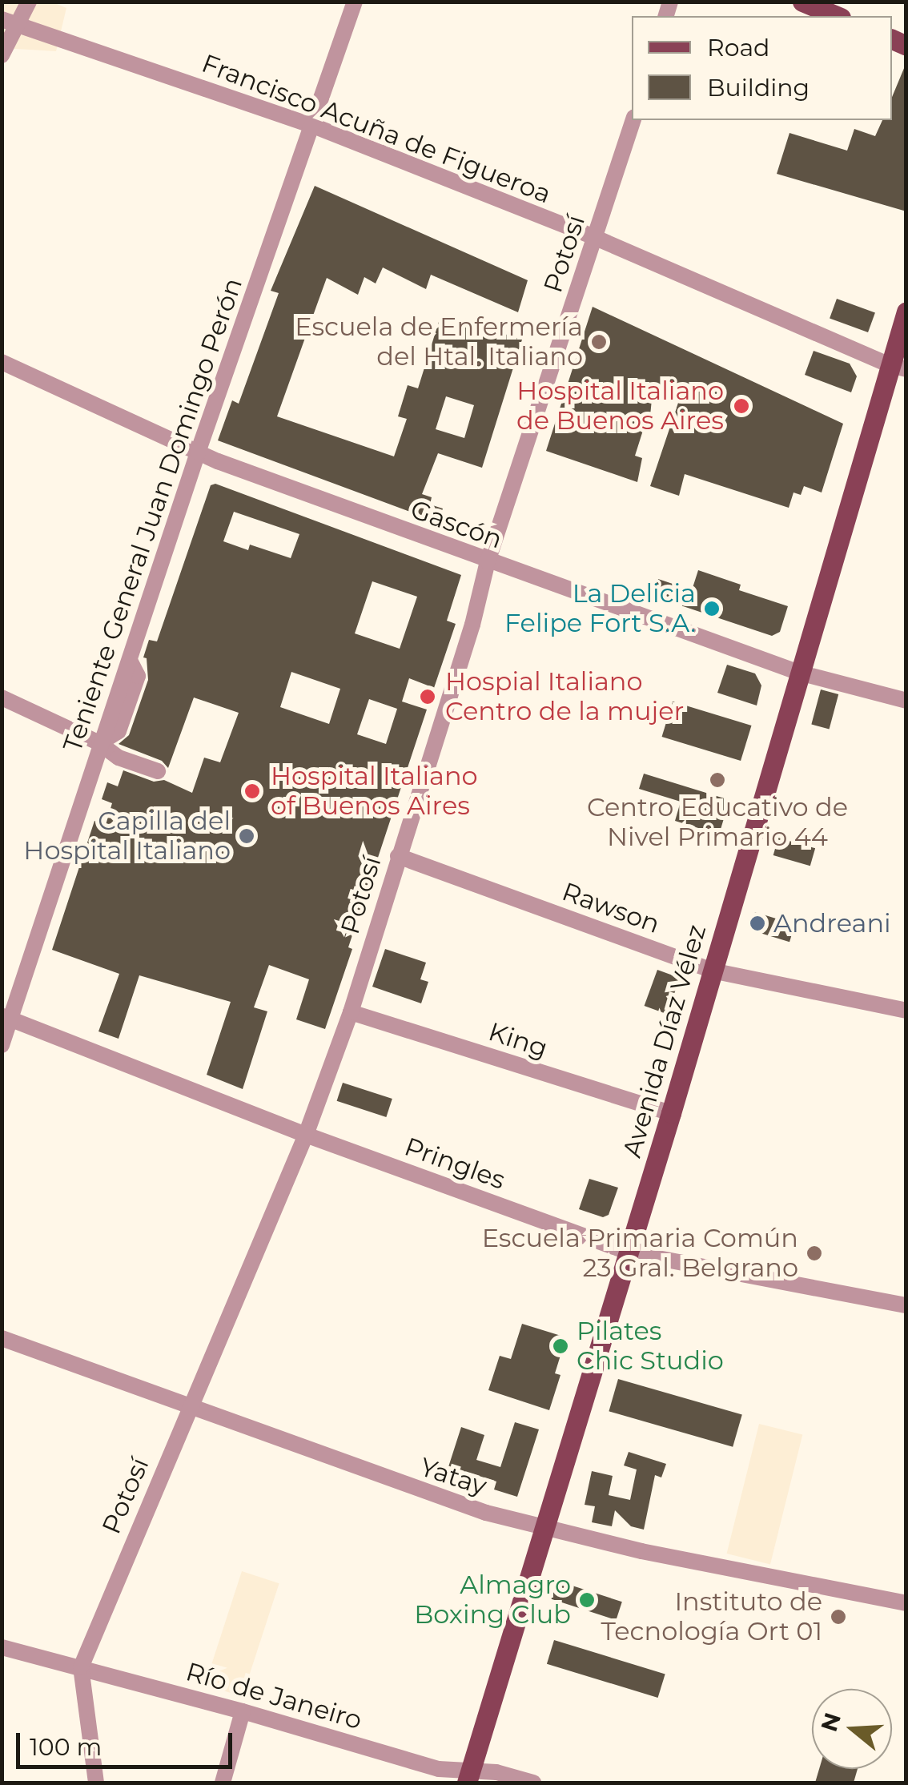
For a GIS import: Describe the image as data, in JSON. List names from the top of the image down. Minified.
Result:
{"streets":{"main road":["Avenida Díaz Vélez"],"street":["Francisco Acuña de Figueroa","Potosí","Teniente General Juan Domingo Perón","Gascón","Rawson","King","Pringles","Yatay","Río de Janeiro"]},"crossings":[["Francisco Acuña de Figueroa","Potosí"],["Francisco Acuña de Figueroa","Teniente General Juan Domingo Perón"],["Francisco Acuña de Figueroa","Avenida Díaz Vélez"],["Potosí","Gascón"],["Potosí","Rawson"],["Potosí","King"],["Potosí","Pringles"],["Potosí","Yatay"],["Potosí","Río de Janeiro"],["Teniente General Juan Domingo Perón","Gascón"],["Teniente General Juan Domingo Perón","Pringles"],["Gascón","Avenida Díaz Vélez"],["Rawson","Avenida Díaz Vélez"],["King","Avenida Díaz Vélez"],["Avenida Díaz Vélez","Pringles"],["Avenida Díaz Vélez","Yatay"],["Avenida Díaz Vélez","Río de Janeiro"]],"places":["Escuela de Enfermería del Htal. Italiano","Hospital Italiano de Buenos Aires","La Delicia Felipe Fort S.A.","Hospial Italiano Centro de la mujer","Centro Educativo de Nivel Primario 44","Hospital Italiano of Buenos Aires","Capilla del Hospital Italiano","Andreani","Escuela Primaria Común 23 Gral. Belgrano","Pilates Chic Studio","Almagro Boxing Club","Instituto de Tecnología Ort 01"],"legend":["Road","Building"],"scale_bar":"100 m","north":"left"}
